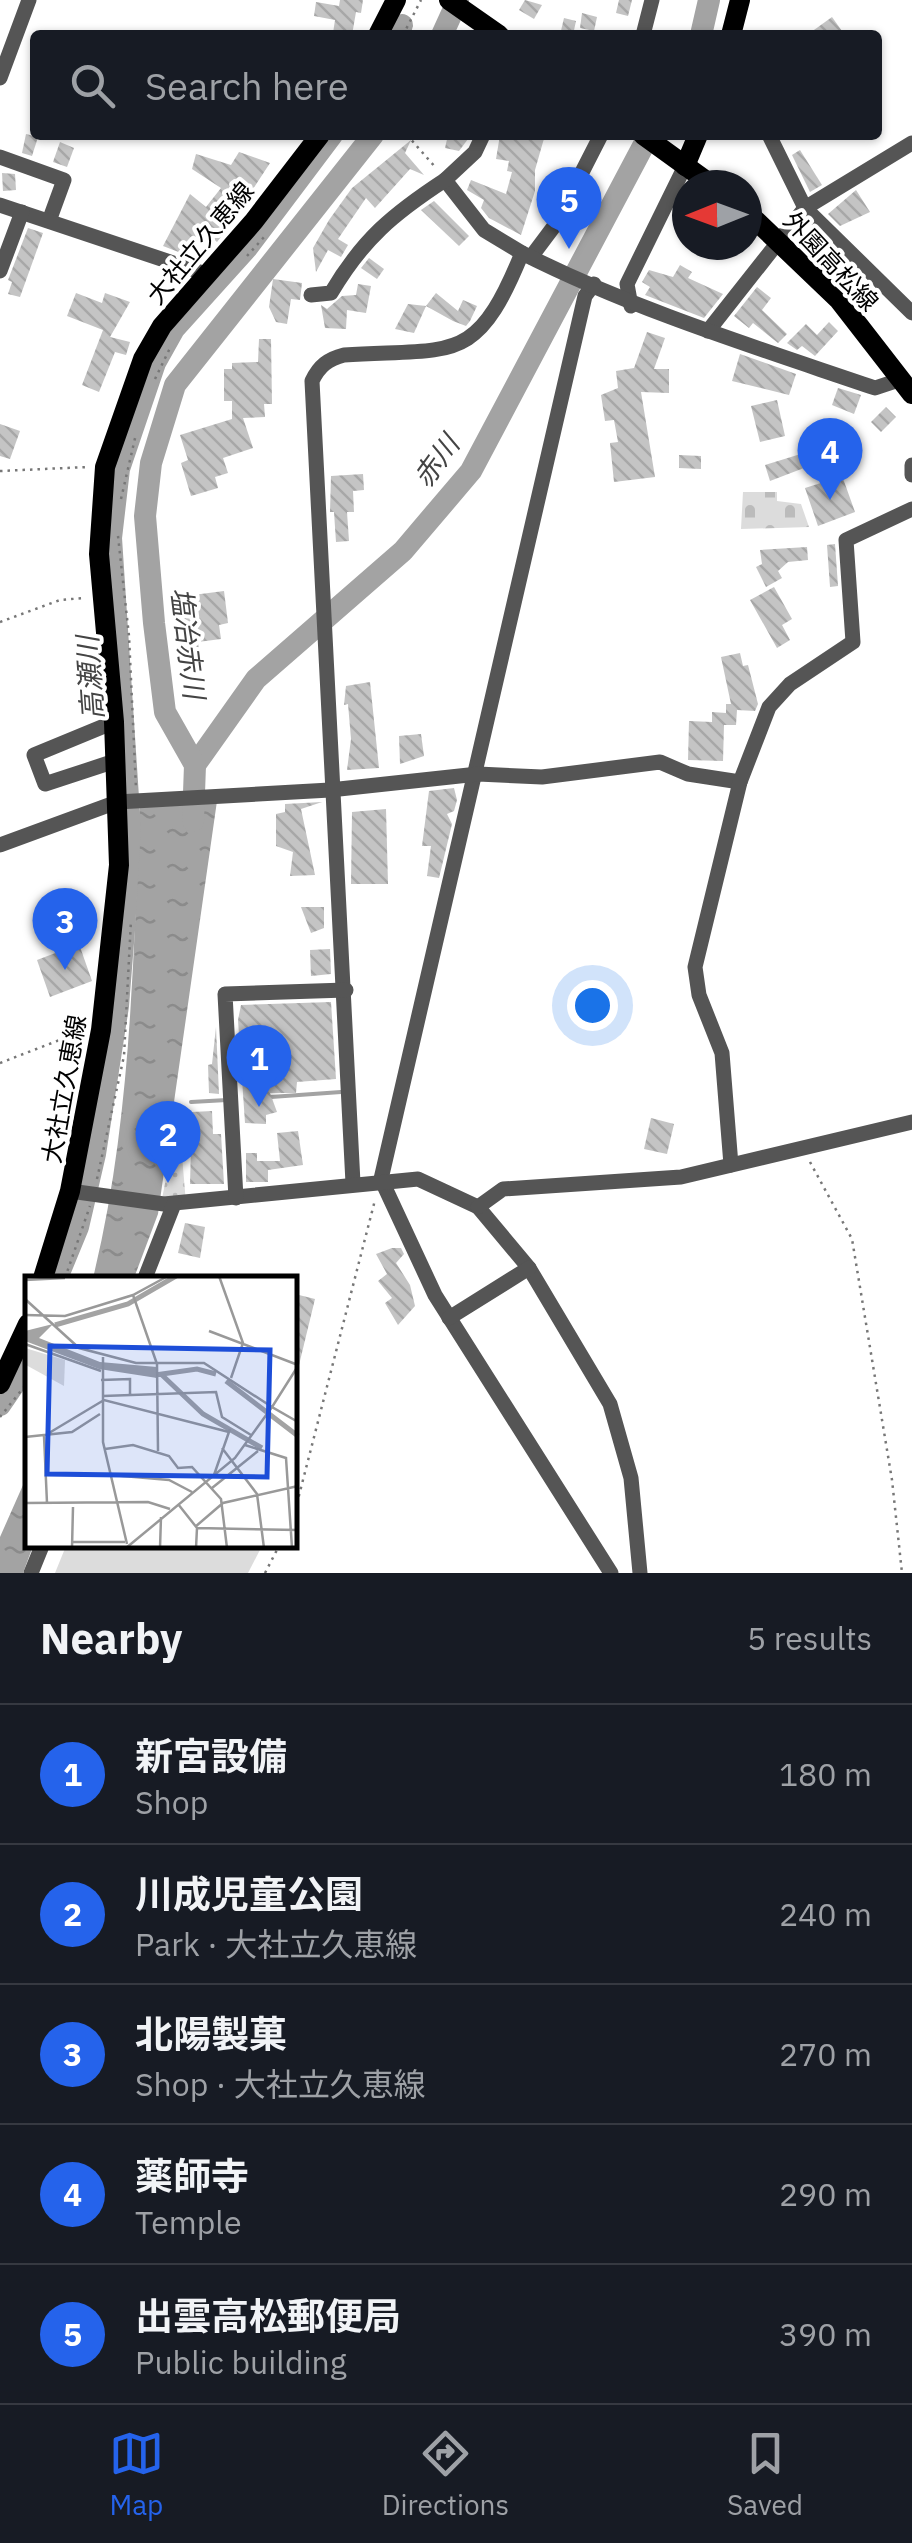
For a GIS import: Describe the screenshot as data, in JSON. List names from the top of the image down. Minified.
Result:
{"streets":{"main road":["大社立久恵線","外園高松線"]},"water":["赤川","塩冶赤川","高瀬川"],"north":"left","page":{"search":"Search here","pins":["5","4","3","1","2"],"heading":["Nearby","5 results"],"list":[{"mark":"1","name":"新宮設備","note":"Shop","value":"180 m"},{"mark":"2","name":"川成児童公園","note":"Park · 大社立久恵線","value":"240 m"},{"mark":"3","name":"北陽製菓","note":"Shop · 大社立久恵線","value":"270 m"},{"mark":"4","name":"薬師寺","note":"Temple","value":"290 m"},{"mark":"5","name":"出雲高松郵便局","note":"Public building","value":"390 m"}],"nav":["Map","Directions","Saved"]}}
